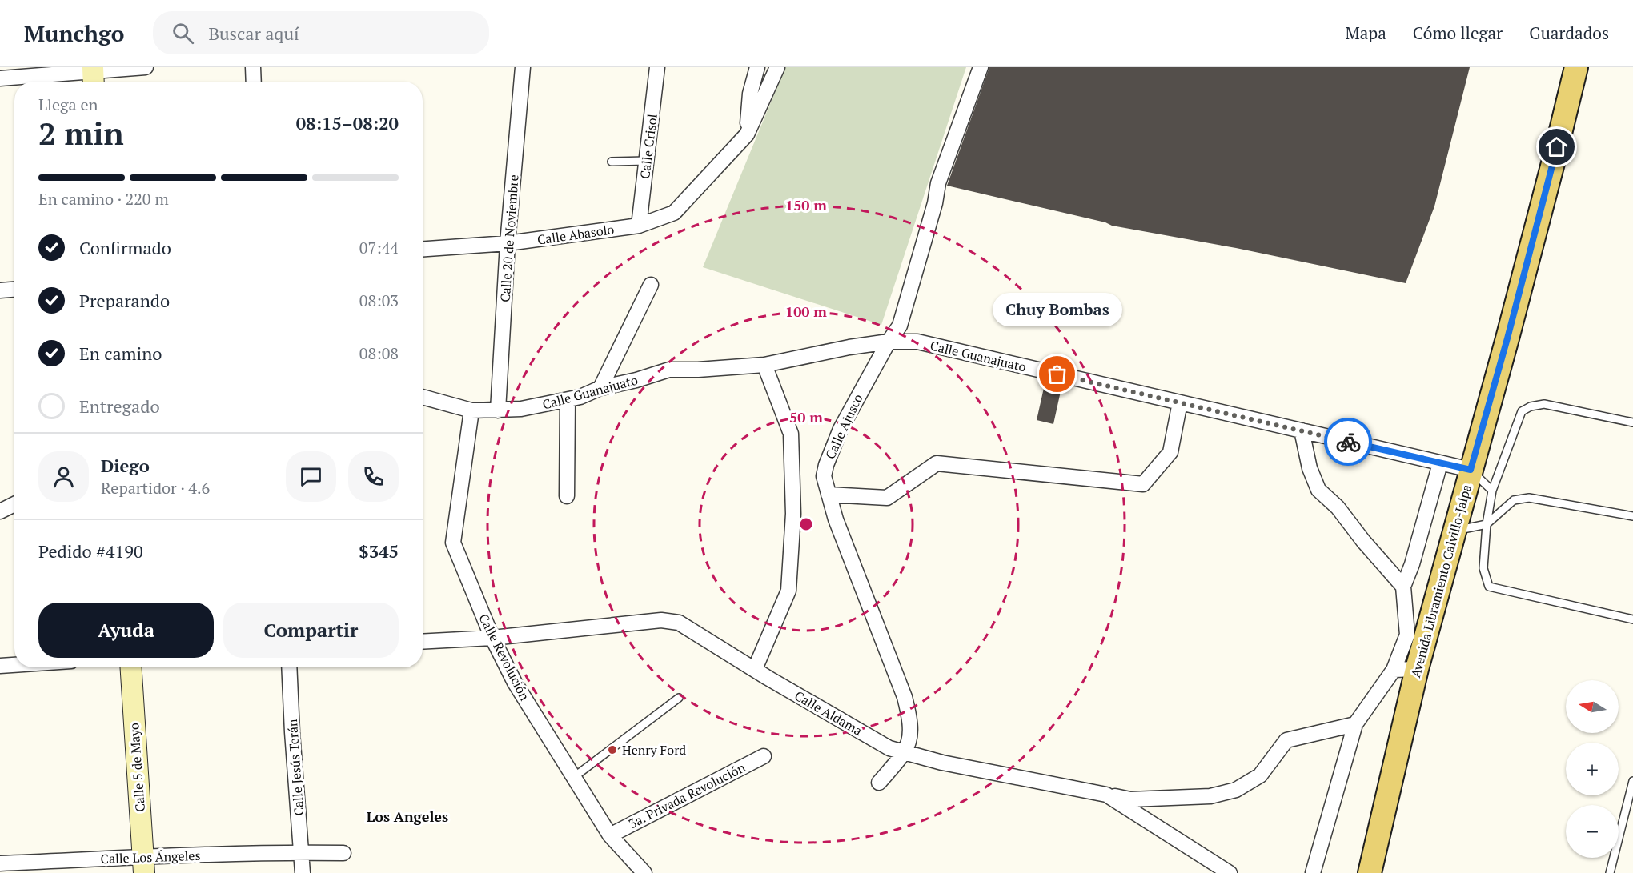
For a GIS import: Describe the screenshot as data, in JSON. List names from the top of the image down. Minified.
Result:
{"streets":{"main road":["Avenida Libramiento Calvillo-Jalpa","Calle 5 de Mayo"],"street":["Calle Crisol","Calle Abasolo","Calle 20 de Noviembre","Calle Guanajuato","Calle Ajusco","Calle Revolución","Calle Aldama","Calle Jesús Terán","3a. Privada Revolución","Calle Los Ángeles"]},"crossings":[["Calle Crisol","Calle Abasolo"],["Calle Abasolo","Calle 20 de Noviembre"],["Calle 20 de Noviembre","Calle Guanajuato"],["Calle Guanajuato","Calle Ajusco"],["Calle Guanajuato","Avenida Libramiento Calvillo-Jalpa"],["Calle Guanajuato","Calle Revolución"],["Calle Ajusco","Calle Aldama"],["Calle Revolución","Calle Aldama"],["Calle Revolución","3a. Privada Revolución"],["Calle 5 de Mayo","Calle Los Ángeles"],["Calle Jesús Terán","Calle Los Ángeles"]],"districts":["Los Angeles"],"places":["Chuy Bombas","Henry Ford"],"north":"left","page":{"header":"Munchgo","search":"Buscar aquí","nav":["Mapa","Cómo llegar","Guardados"],"heading":["2 min","Llega en","08:15–08:20"],"panel":["Diego","Repartidor · 4.6","Pedido #4190","$345"],"bar":"En camino · 220 m","list":[["Confirmado","07:44"],["Preparando","08:03"],["En camino","08:08"],"Entregado"],"bubble":"Chuy Bombas","buttons":["Ayuda","Compartir"],"map_buttons":["+","−"]},"rings":["150 m","100 m","50 m"]}
